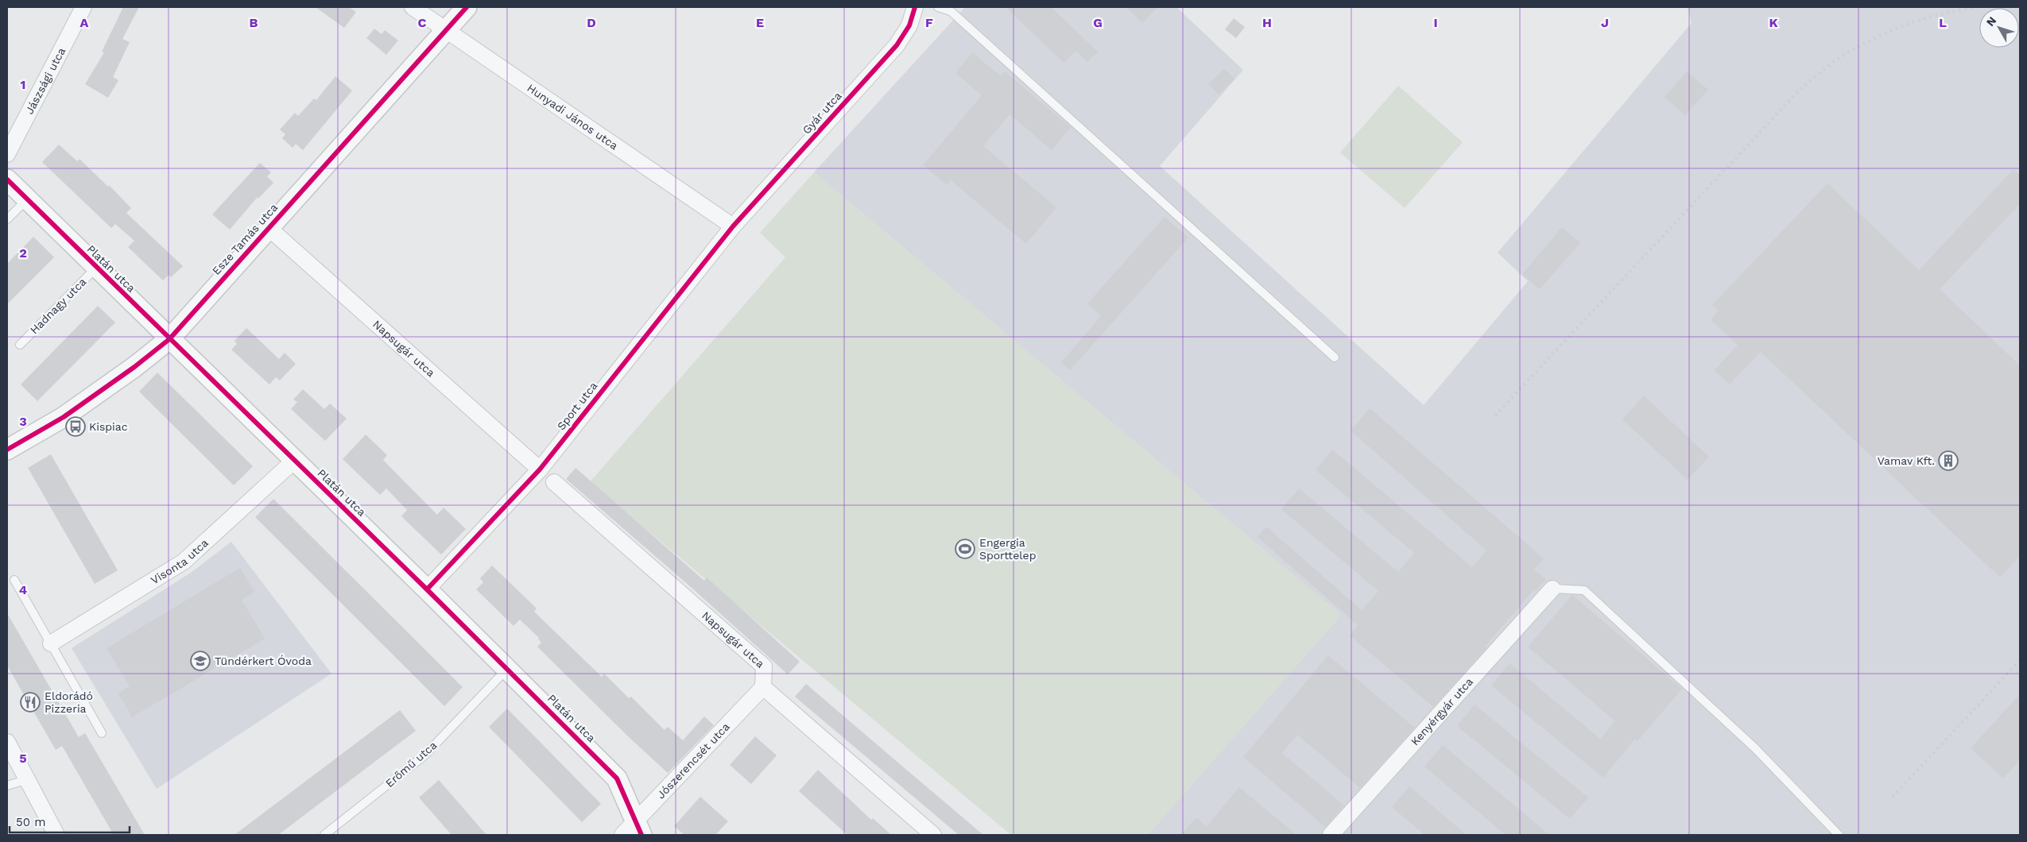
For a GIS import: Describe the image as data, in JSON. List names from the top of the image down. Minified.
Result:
{"streets":{"street":["Jászsági utca","Gyár utca","Hunyadi János utca","Esze Tamás utca","Platán utca","Napsugár utca","Sport utca","Visonta utca","Kenyérgyár utca","Jószerencsét utca"],"lane":["Hadnagy utca","Erőmű utca"]},"crossings":[["Gyár utca","Hunyadi János utca"],["Gyár utca","Sport utca"],["Hunyadi János utca","Esze Tamás utca"],["Hunyadi János utca","Sport utca"],["Esze Tamás utca","Platán utca"],["Esze Tamás utca","Napsugár utca"],["Platán utca","Hadnagy utca"],["Platán utca","Sport utca"],["Platán utca","Visonta utca"],["Platán utca","Jószerencsét utca"],["Platán utca","Erőmű utca"],["Napsugár utca","Sport utca"],["Napsugár utca","Jószerencsét utca"]],"places":{"bus stop":["Kispiac"],"building":["Vamav Kft."],"sports":["Engergia Sporttelep"],"school or university":["Tündérkert Óvoda"],"restaurant":["Eldorádó Pizzeria"]},"scale_bar":"50 m","north":"top left","grid":{"columns":["A","B","C","D","E","F","G","H","I","J","K","L"],"rows":["1","2","3","4","5"]}}
